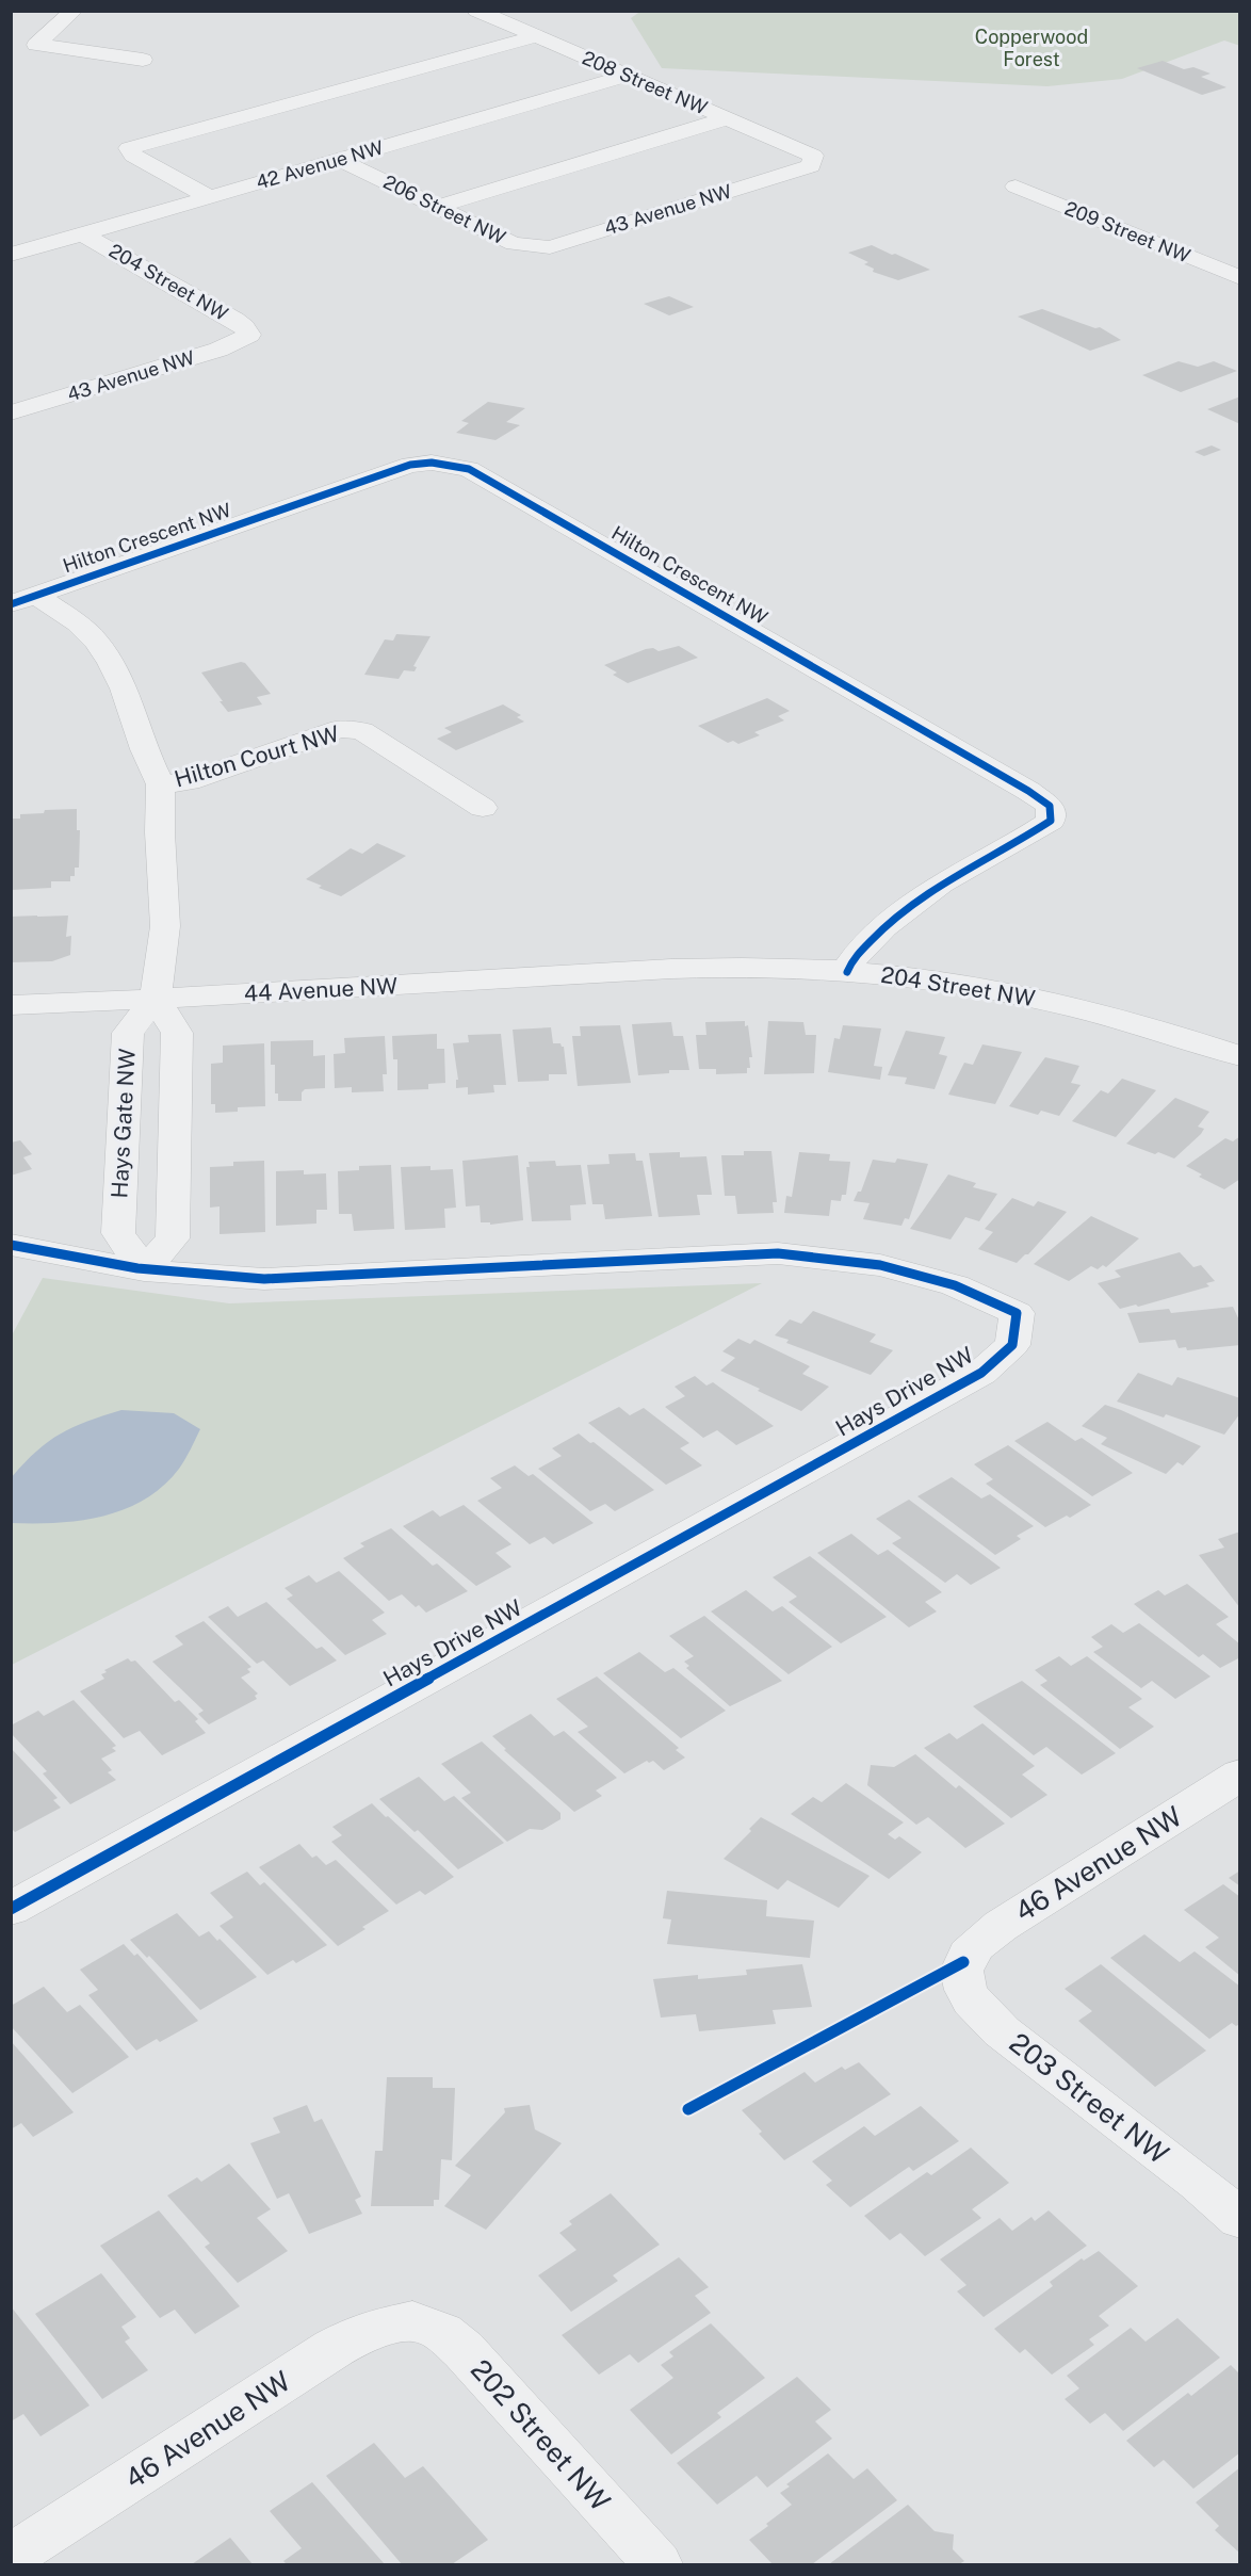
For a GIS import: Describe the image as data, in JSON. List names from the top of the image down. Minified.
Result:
{"streets":{"street":["208 Street NW","42 Avenue NW","206 Street NW","43 Avenue NW","209 Street NW","204 Street NW","Hilton Crescent NW","Hilton Court NW","44 Avenue NW","Hays Gate NW","Hays Drive NW","46 Avenue NW","203 Street NW","202 Street NW"]},"crossings":[["208 Street NW","42 Avenue NW"],["208 Street NW","43 Avenue NW"],["42 Avenue NW","206 Street NW"],["42 Avenue NW","204 Street NW"],["206 Street NW","43 Avenue NW"],["43 Avenue NW","204 Street NW"],["204 Street NW","Hilton Crescent NW"],["204 Street NW","44 Avenue NW"],["44 Avenue NW","Hays Gate NW"],["Hays Gate NW","Hays Drive NW"],["46 Avenue NW","203 Street NW"],["46 Avenue NW","202 Street NW"]],"parks":["Copperwood Forest"]}
